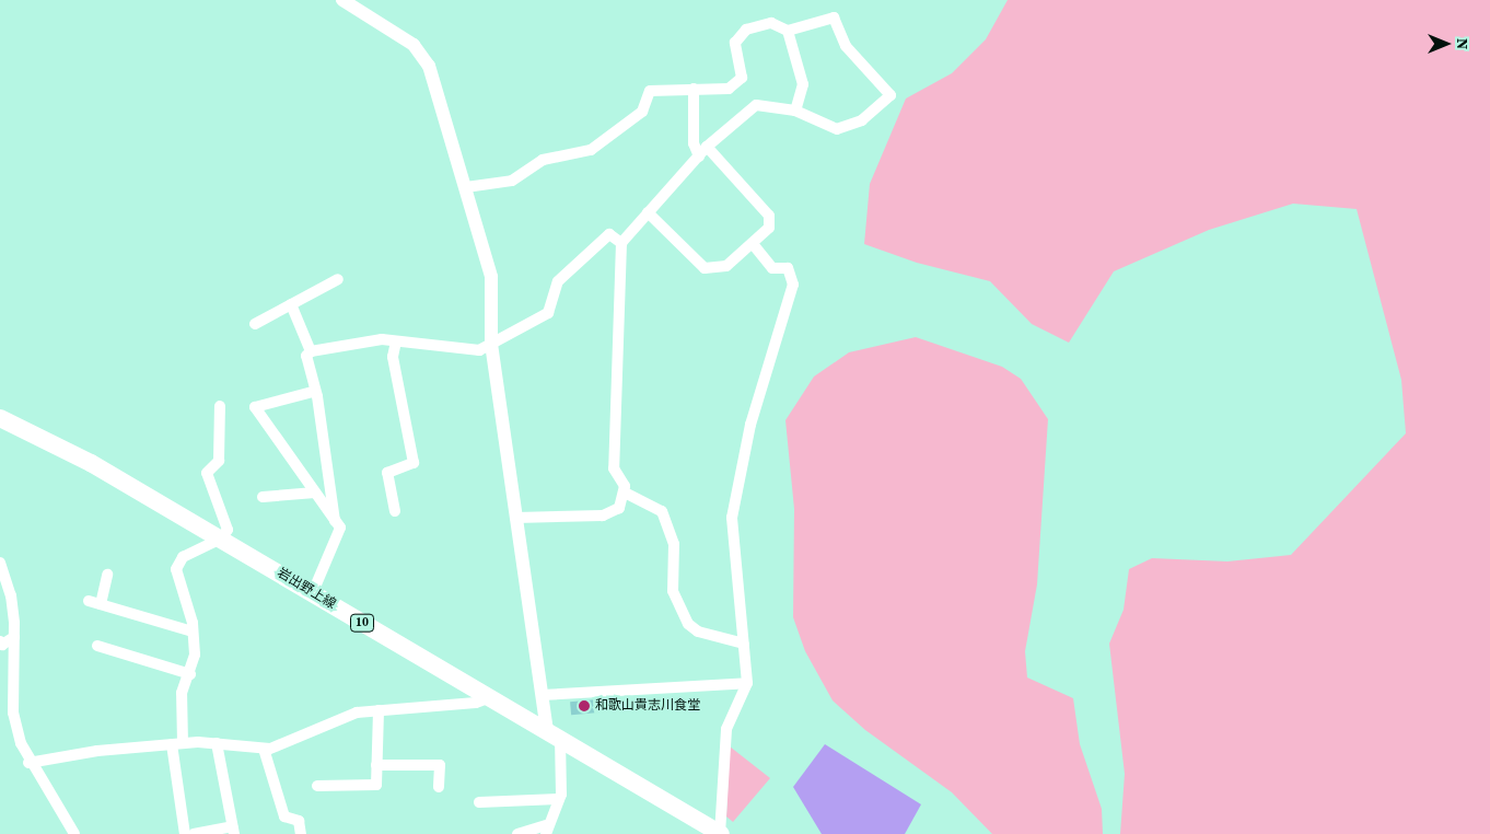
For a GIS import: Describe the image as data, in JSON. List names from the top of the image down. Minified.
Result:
{"streets":{"main road":["岩出野上線","10"]},"places":["和歌山貴志川食堂"],"north":"right"}
